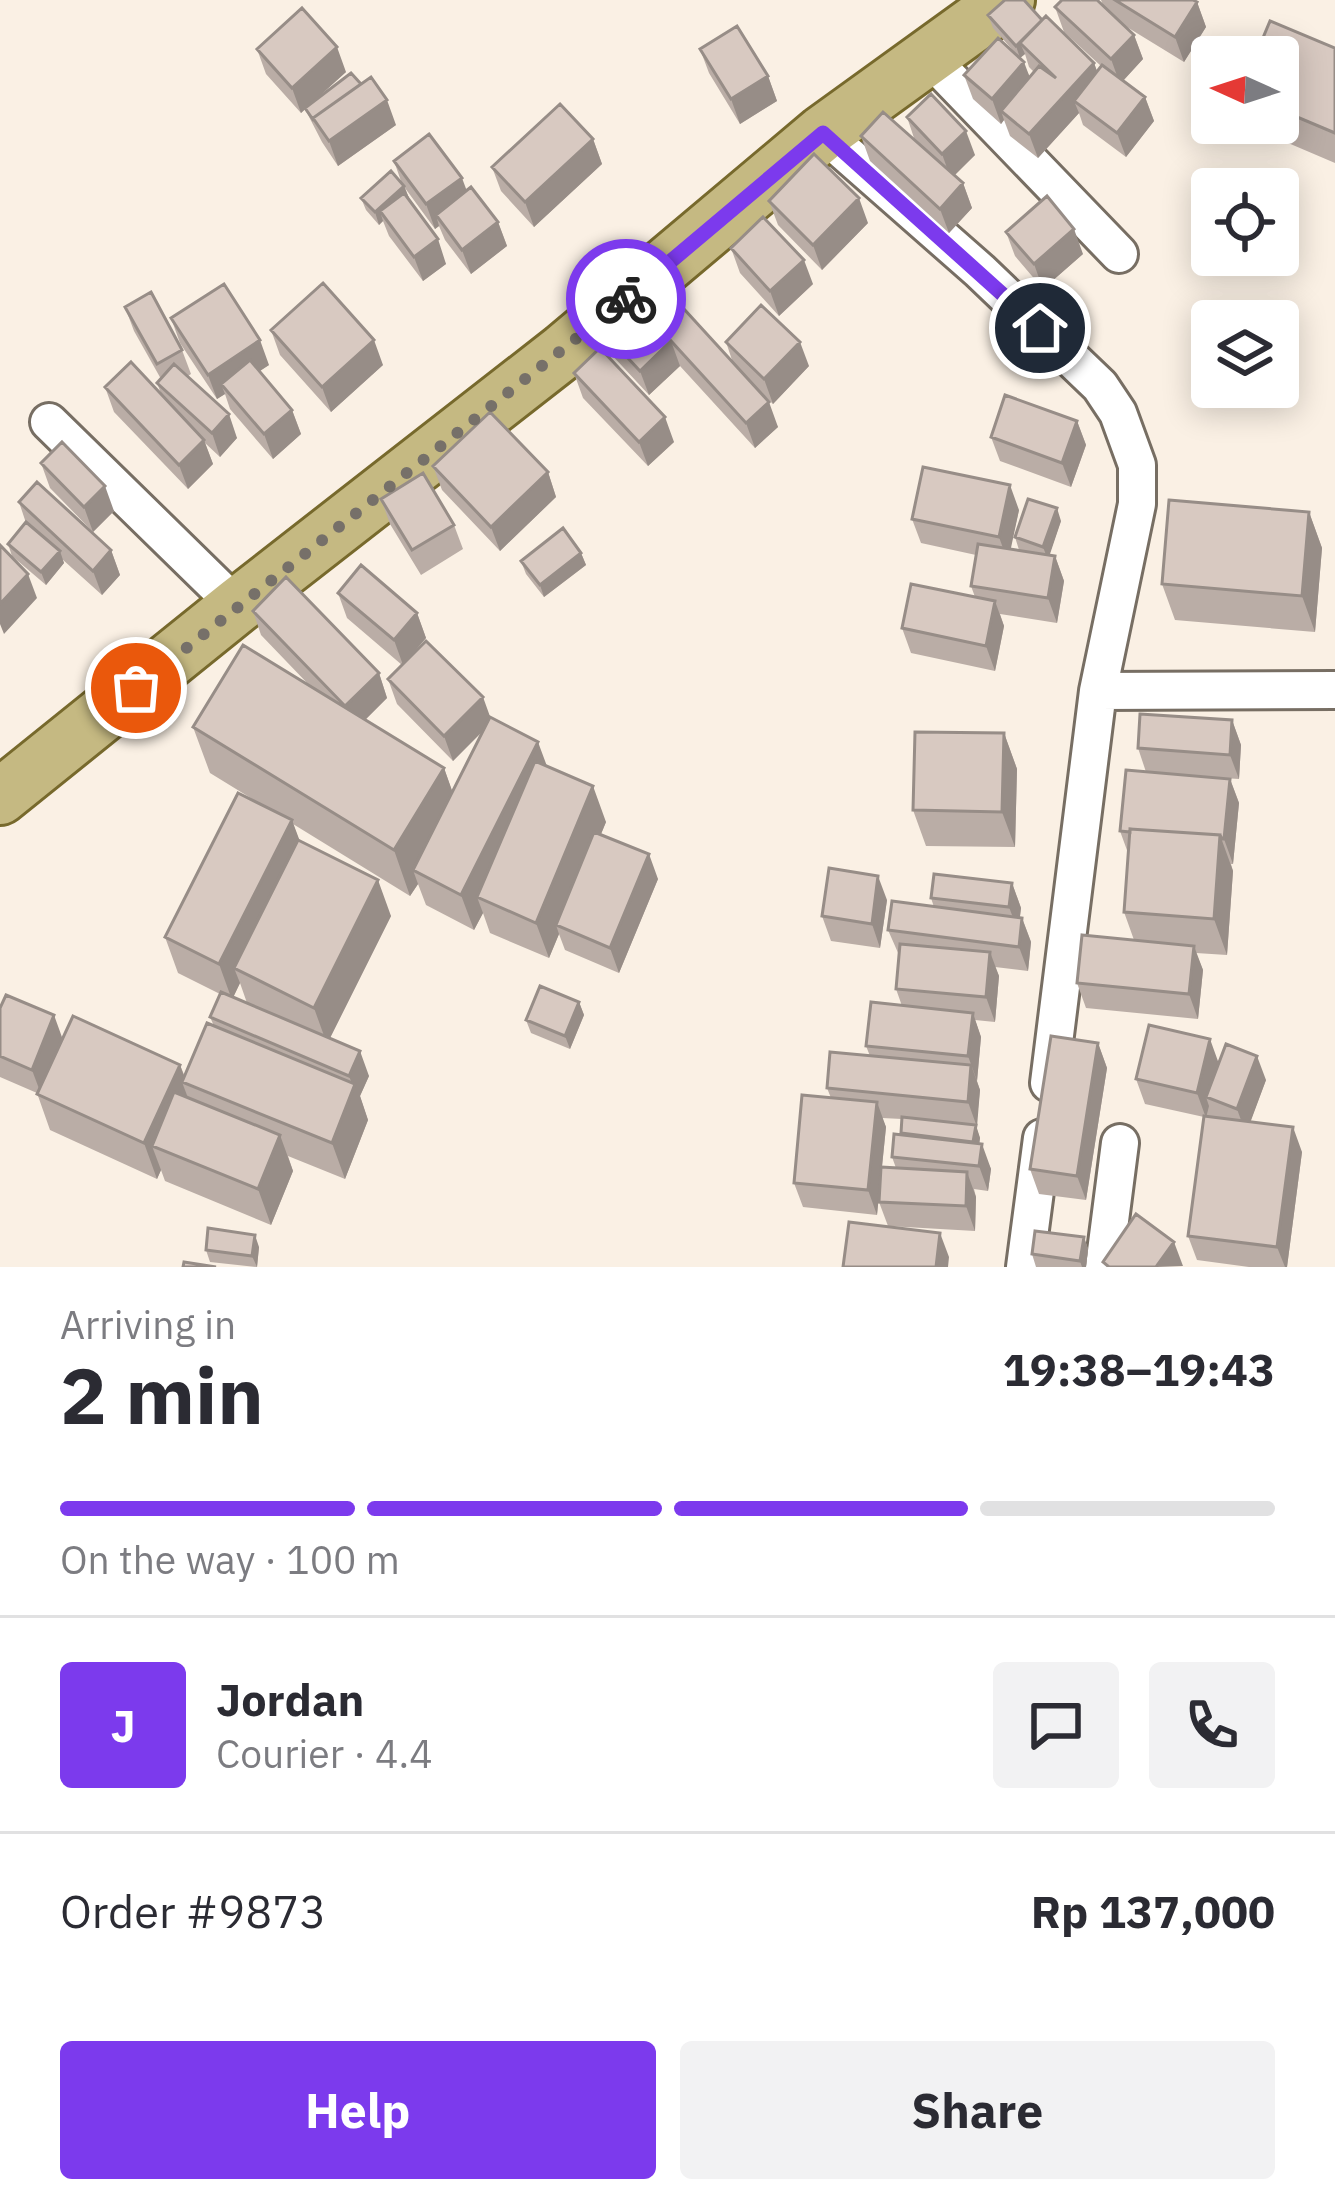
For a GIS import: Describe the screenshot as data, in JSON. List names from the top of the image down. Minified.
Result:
{"north":"left","page":{"heading":["2 min","Arriving in","19:38–19:43"],"panel":["Jordan","Courier · 4.4","Order #9873","Rp 137,000"],"bar":"On the way · 100 m","round":"J","buttons":["Help","Share"]}}
